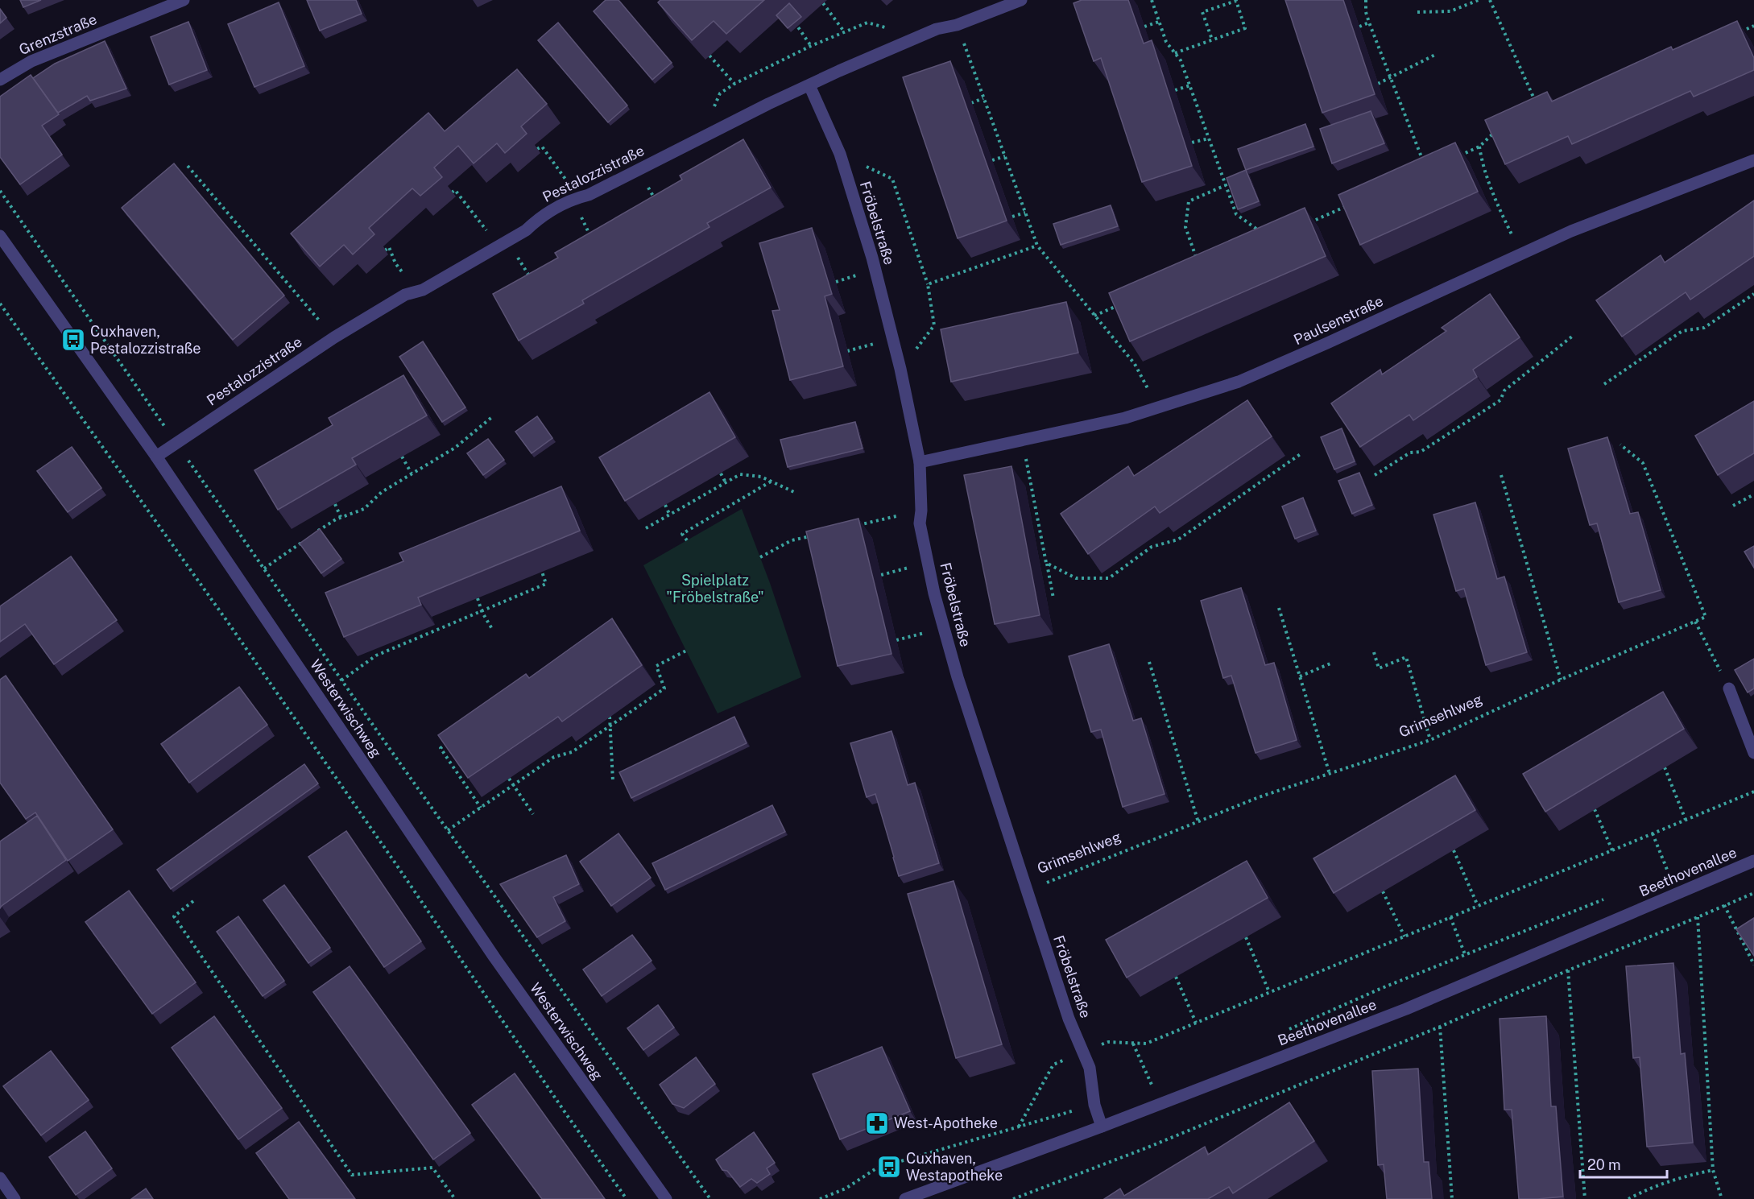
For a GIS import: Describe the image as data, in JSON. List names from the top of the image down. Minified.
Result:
{"streets":{"street":["Grenzstraße","Pestalozzistraße","Fröbelstraße","Paulsenstraße","Westerwischweg","Beethovenallee"],"path":["Grimsehlweg"]},"crossings":[["Pestalozzistraße","Fröbelstraße"],["Pestalozzistraße","Westerwischweg"],["Fröbelstraße","Paulsenstraße"],["Fröbelstraße","Grimsehlweg"],["Fröbelstraße","Beethovenallee"]],"parks":["Spielplatz \"Fröbelstraße\""],"places":{"bus stop":["Cuxhaven, Pestalozzistraße","Cuxhaven, Westapotheke"],"pharmacy":["West-Apotheke"]},"scale_bar":"20 m"}
